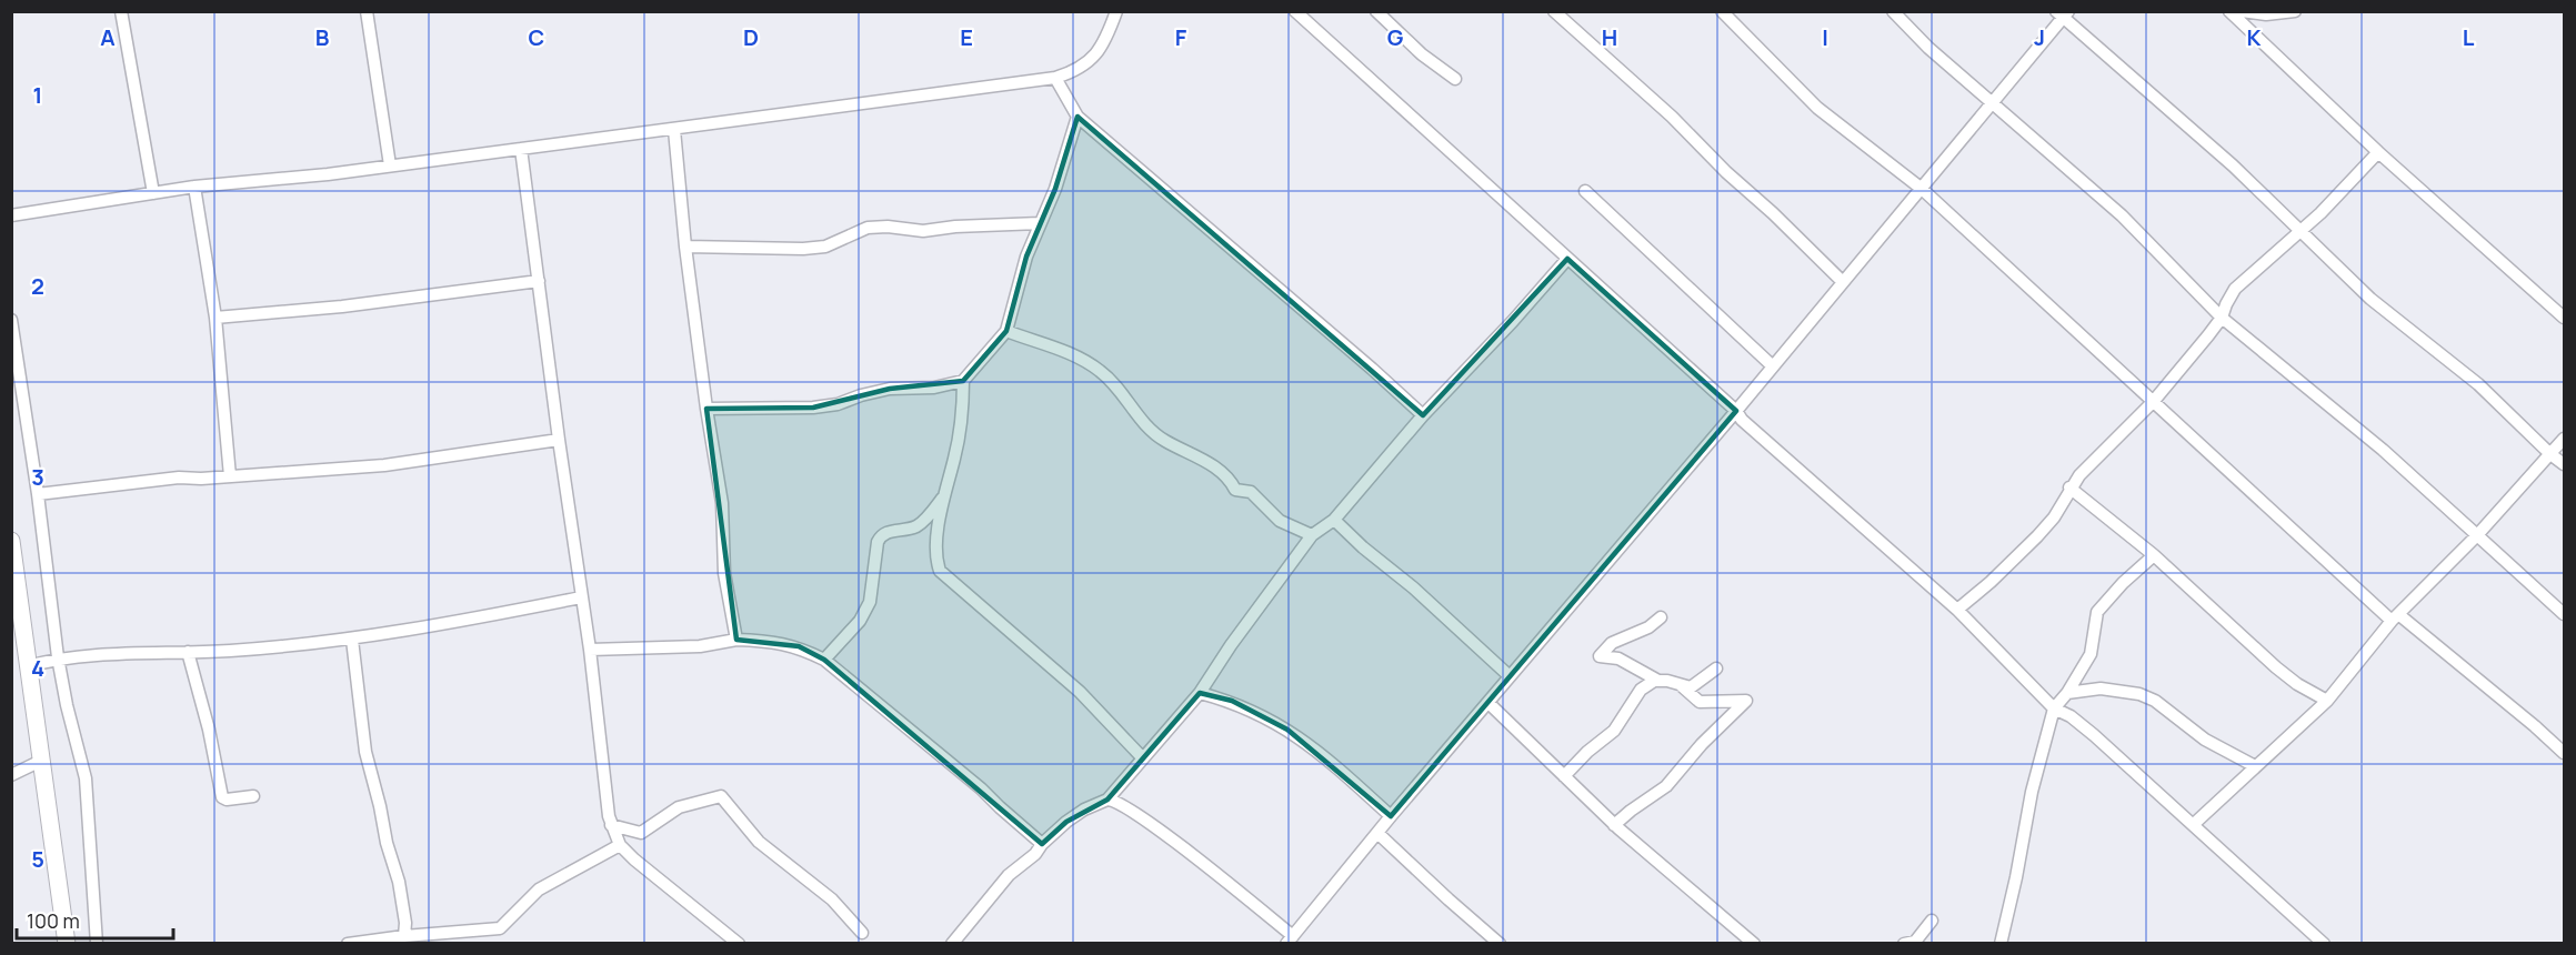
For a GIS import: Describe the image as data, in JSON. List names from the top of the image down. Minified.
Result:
{"scale_bar":"100 m","grid":{"columns":["A","B","C","D","E","F","G","H","I","J","K","L"],"rows":["1","2","3","4","5"]}}
